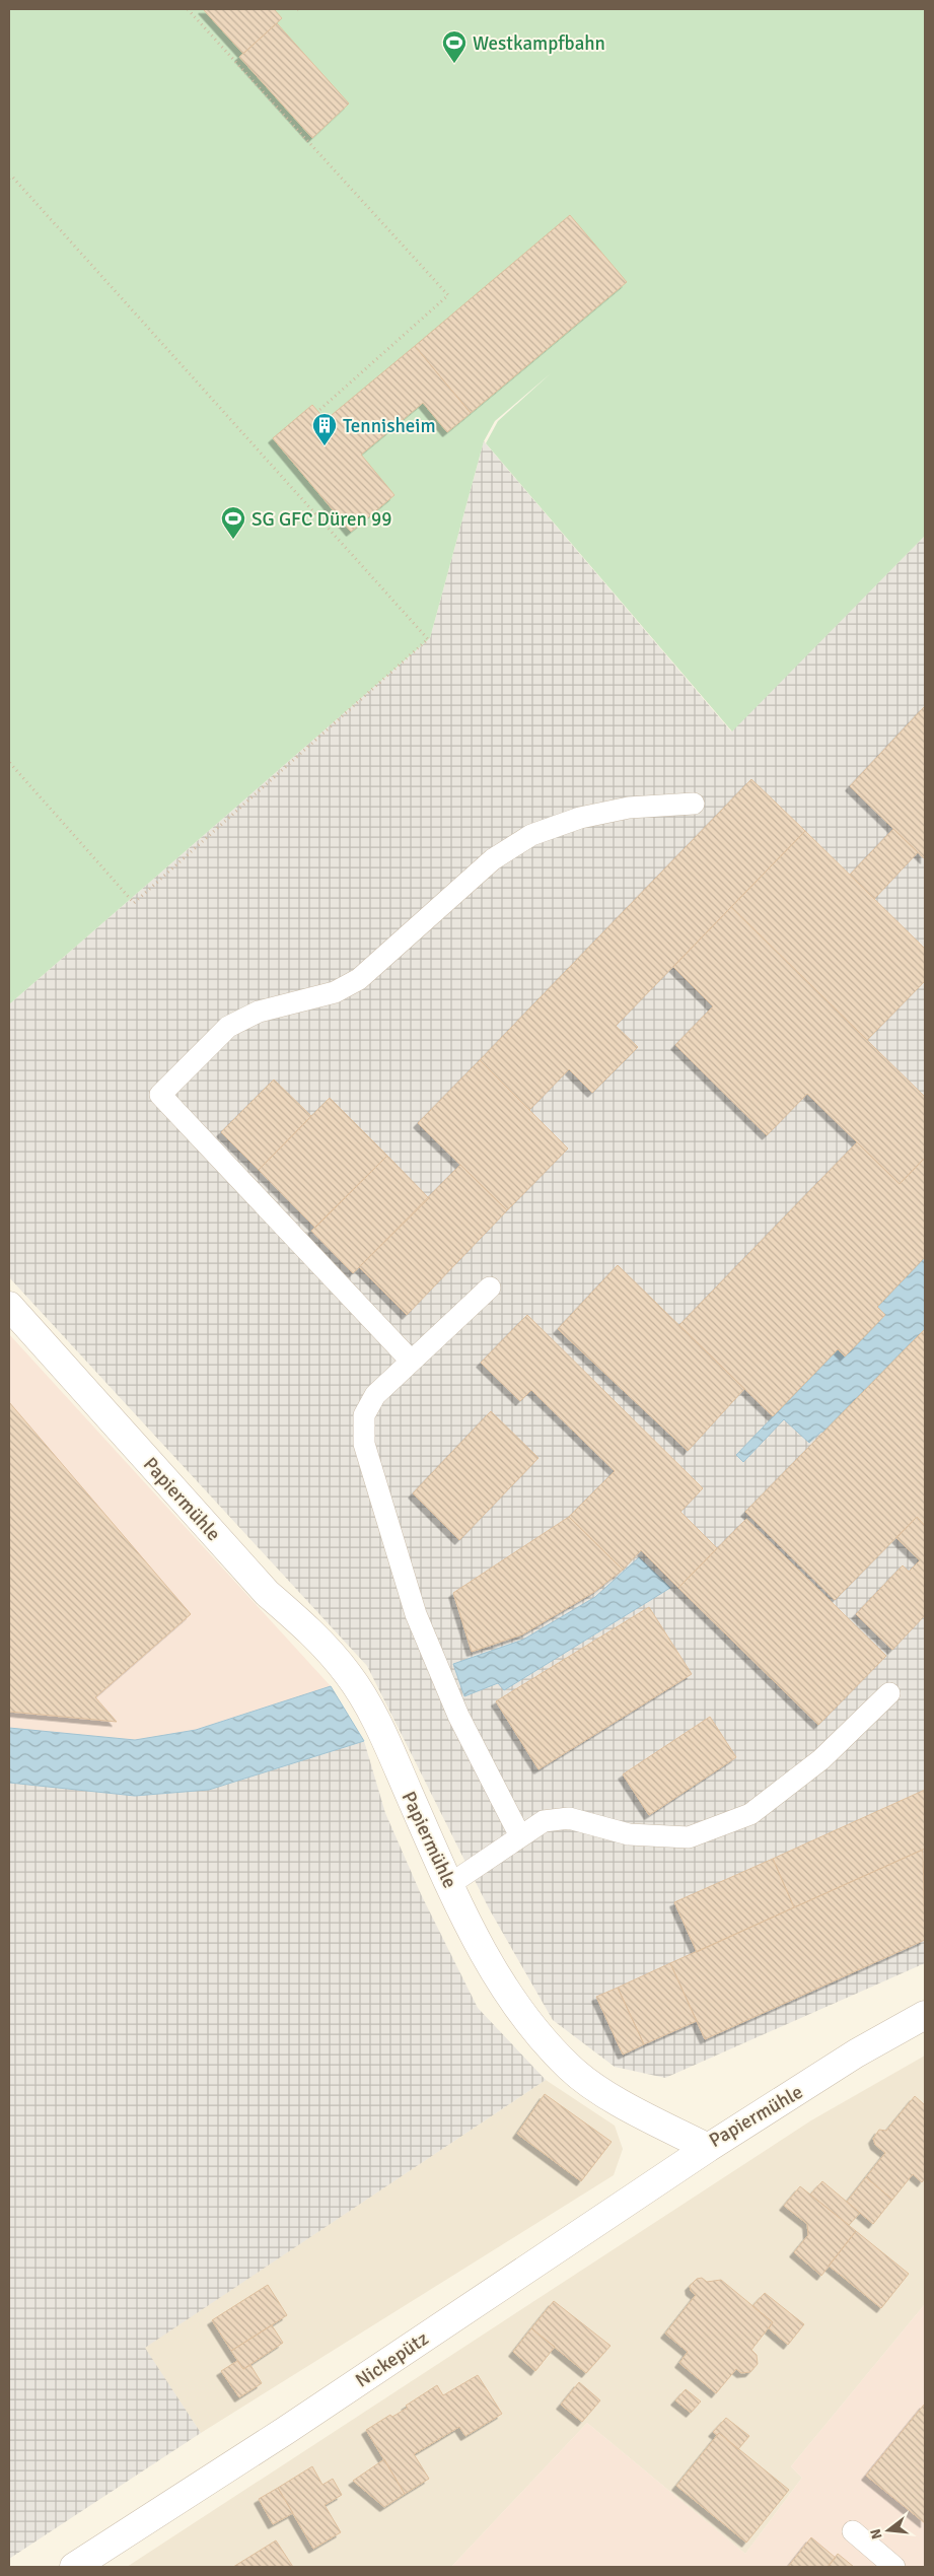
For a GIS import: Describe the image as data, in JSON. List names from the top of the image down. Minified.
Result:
{"streets":{"street":["Papiermühle","Nickepütz"]},"crossings":[["Papiermühle","Nickepütz"]],"places":{"sports":["Westkampfbahn","SG GFC Düren 99"],"building":["Tennisheim"]},"north":"left"}
